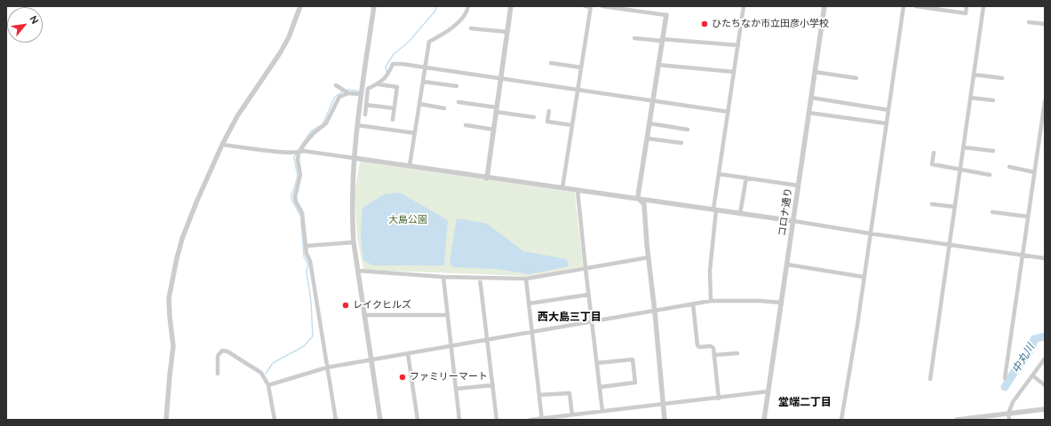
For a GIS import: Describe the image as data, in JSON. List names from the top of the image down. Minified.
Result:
{"streets":{"street":["コロナ通り"]},"districts":["西大島三丁目","堂端二丁目"],"water":["中丸川"],"parks":["大島公園"],"places":["ひたちなか市立田彦小学校","レイクヒルズ","ファミリーマート"],"north":"top right"}
